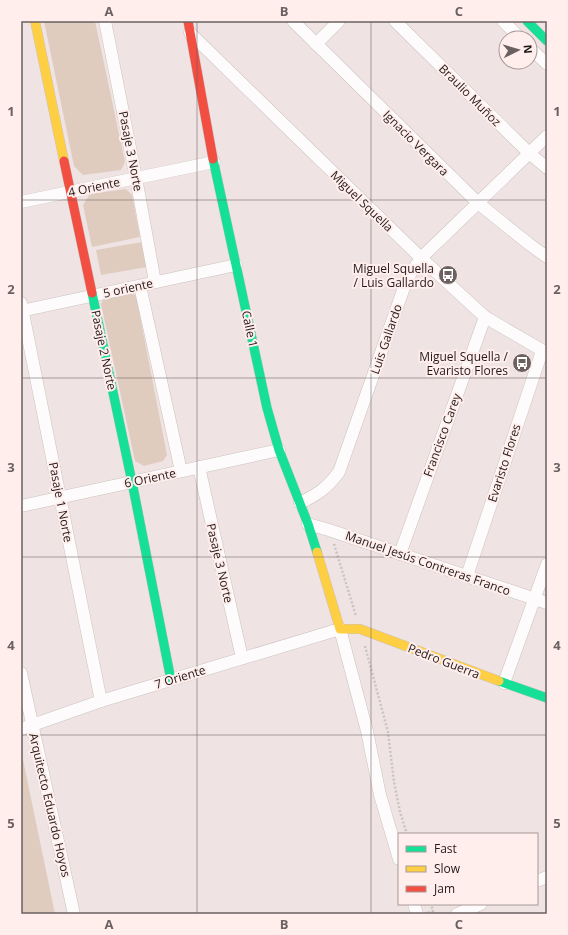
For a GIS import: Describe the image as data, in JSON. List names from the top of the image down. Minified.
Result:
{"streets":{"street":["Braulio Muñoz","Ignacio Vergara","Pasaje 3 Norte","4 Oriente","Miguel Squella","5 oriente","Calle 1","Luis Gallardo","Pasaje 2 Norte","Francisco Carey","Evaristo Flores","6 Oriente","Pasaje 1 Norte","Manuel Jesús Contreras Franco","Pedro Guerra","7 Oriente","Arquitecto Eduardo Hoyos"]},"crossings":[["Braulio Muñoz","Luis Gallardo"],["Ignacio Vergara","Luis Gallardo"],["Pasaje 3 Norte","4 Oriente"],["Pasaje 3 Norte","5 oriente"],["Pasaje 3 Norte","6 Oriente"],["Pasaje 3 Norte","7 Oriente"],["4 Oriente","Calle 1"],["4 Oriente","Pasaje 2 Norte"],["Miguel Squella","Calle 1"],["Miguel Squella","Luis Gallardo"],["Miguel Squella","Francisco Carey"],["Miguel Squella","Evaristo Flores"],["5 oriente","Calle 1"],["5 oriente","Pasaje 2 Norte"],["5 oriente","Pasaje 1 Norte"],["Calle 1","Luis Gallardo"],["Calle 1","6 Oriente"],["Calle 1","Manuel Jesús Contreras Franco"],["Calle 1","Pedro Guerra"],["Calle 1","7 Oriente"],["Pasaje 2 Norte","6 Oriente"],["Pasaje 2 Norte","7 Oriente"],["Francisco Carey","Manuel Jesús Contreras Franco"],["Evaristo Flores","Manuel Jesús Contreras Franco"],["6 Oriente","Pasaje 1 Norte"],["Pasaje 1 Norte","7 Oriente"],["Pedro Guerra","7 Oriente"],["7 Oriente","Arquitecto Eduardo Hoyos"]],"places":{"bus stop":["Miguel Squella / Luis Gallardo","Miguel Squella / Evaristo Flores"]},"legend":["Fast","Slow","Jam"],"north":"right","grid":{"columns":["A","B","C"],"rows":["1","2","3","4","5"]}}
